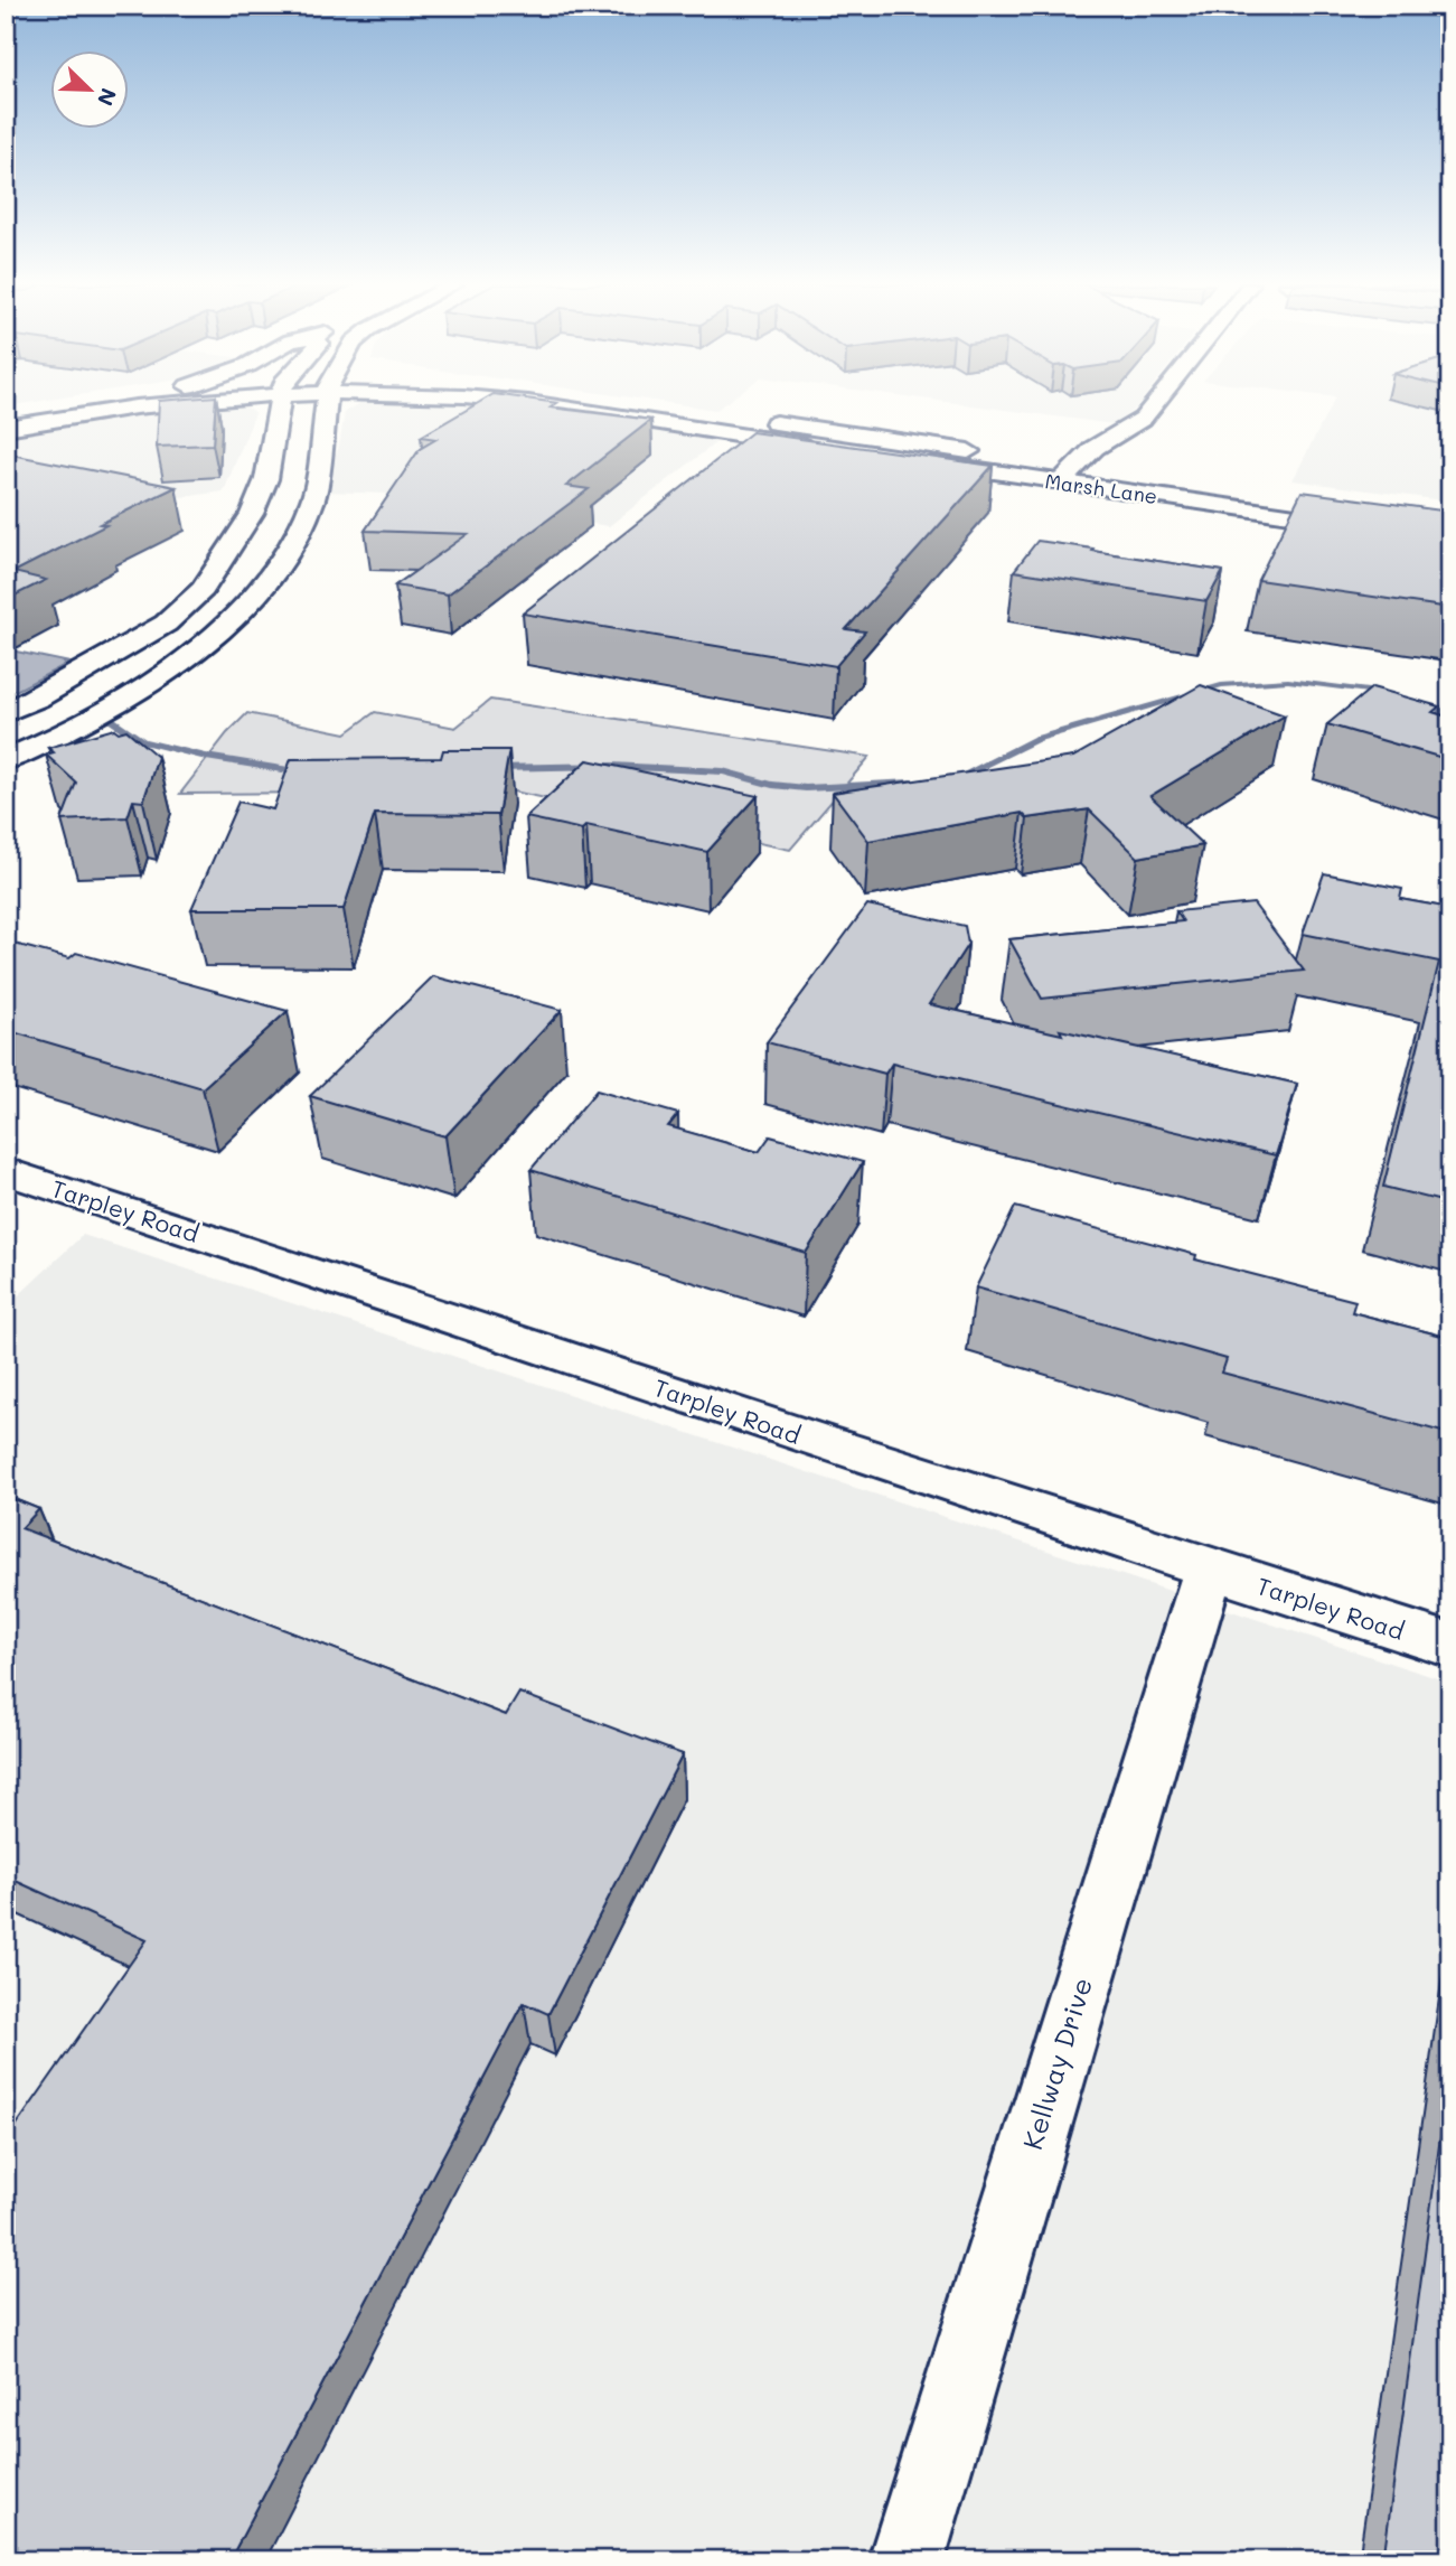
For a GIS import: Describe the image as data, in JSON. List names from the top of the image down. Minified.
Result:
{"streets":{"main road":["Marsh Lane","Tarpley Road","Kellway Drive"]},"crossings":[["Tarpley Road","Kellway Drive"]],"north":"bottom right"}
